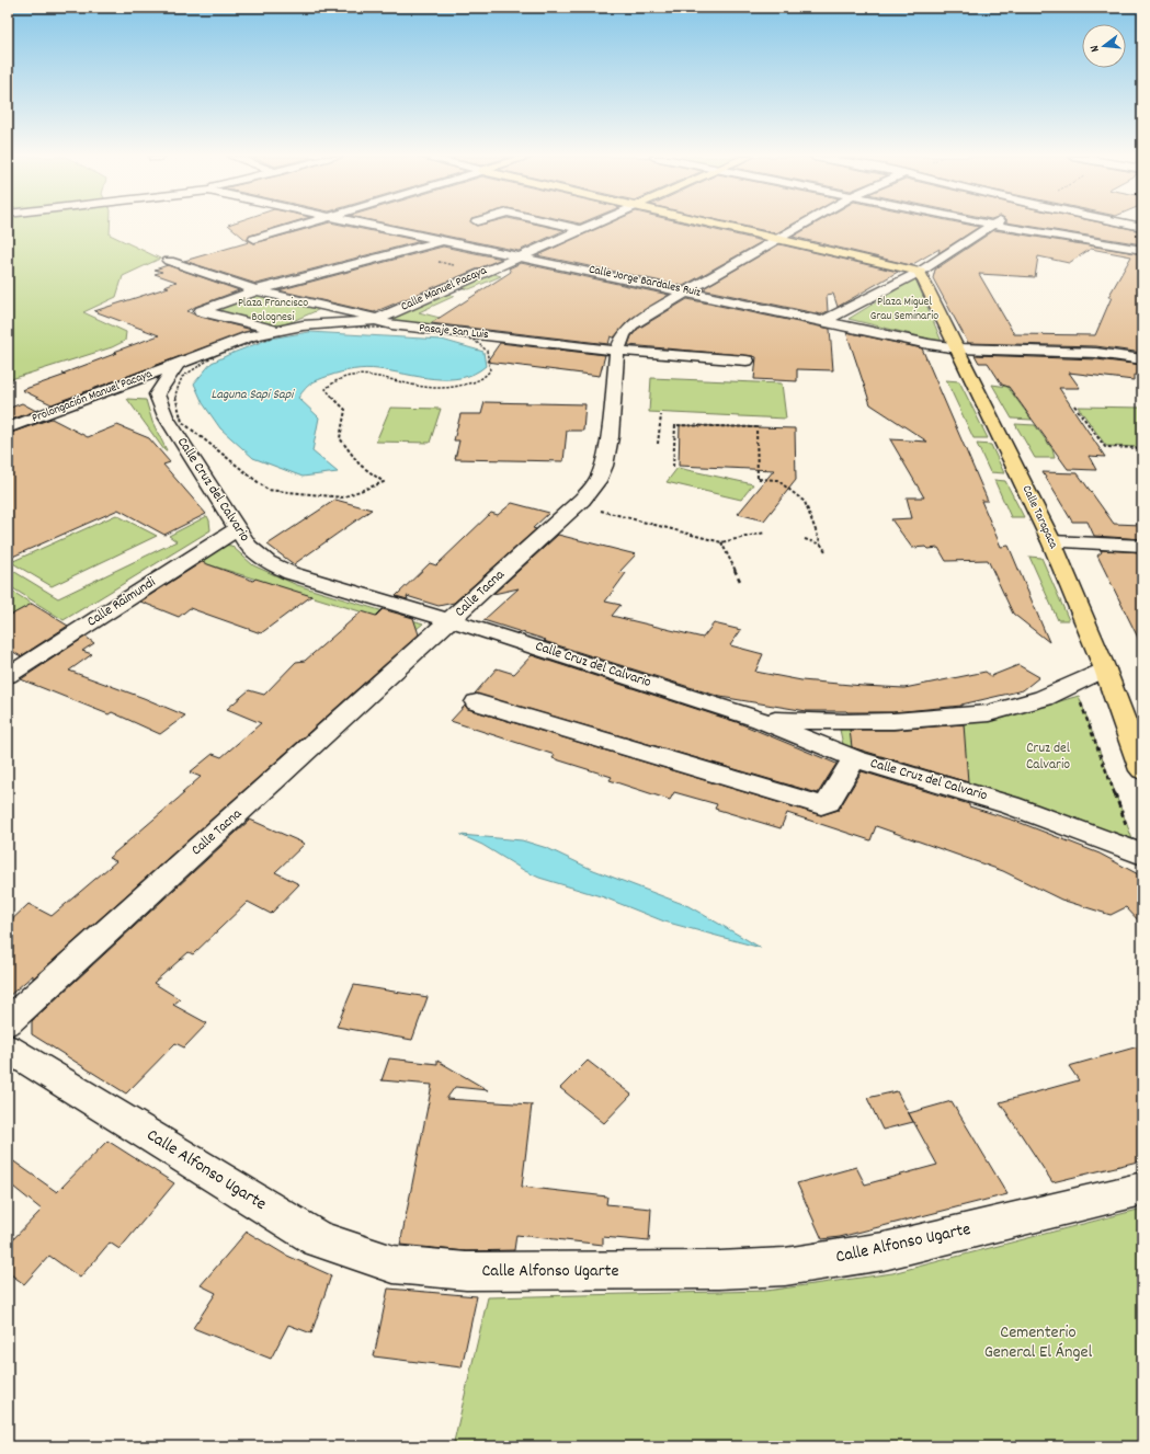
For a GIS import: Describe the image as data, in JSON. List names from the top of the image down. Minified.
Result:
{"streets":{"main road":["Calle Tarapaca"],"street":["Calle Jorge Bardales Ruiz","Calle Manuel Pacaya","Pasaje San Luis","Prolongación Manuel Pacaya","Calle Cruz del Calvario","Calle Tacna","Calle Raimundi","Calle Alfonso Ugarte"]},"crossings":[["Calle Jorge Bardales Ruiz","Calle Manuel Pacaya"],["Calle Jorge Bardales Ruiz","Calle Tarapaca"],["Calle Jorge Bardales Ruiz","Calle Tacna"],["Calle Manuel Pacaya","Pasaje San Luis"],["Calle Manuel Pacaya","Prolongación Manuel Pacaya"],["Pasaje San Luis","Calle Tacna"],["Calle Cruz del Calvario","Calle Tacna"],["Calle Cruz del Calvario","Calle Raimundi"]],"water":["Laguna Sapi Sapi"],"parks":["Plaza Miguel Grau Seminario","Plaza Francisco Bolognesi","Cruz del Calvario","Cementerio General El Ángel"],"north":"left"}
